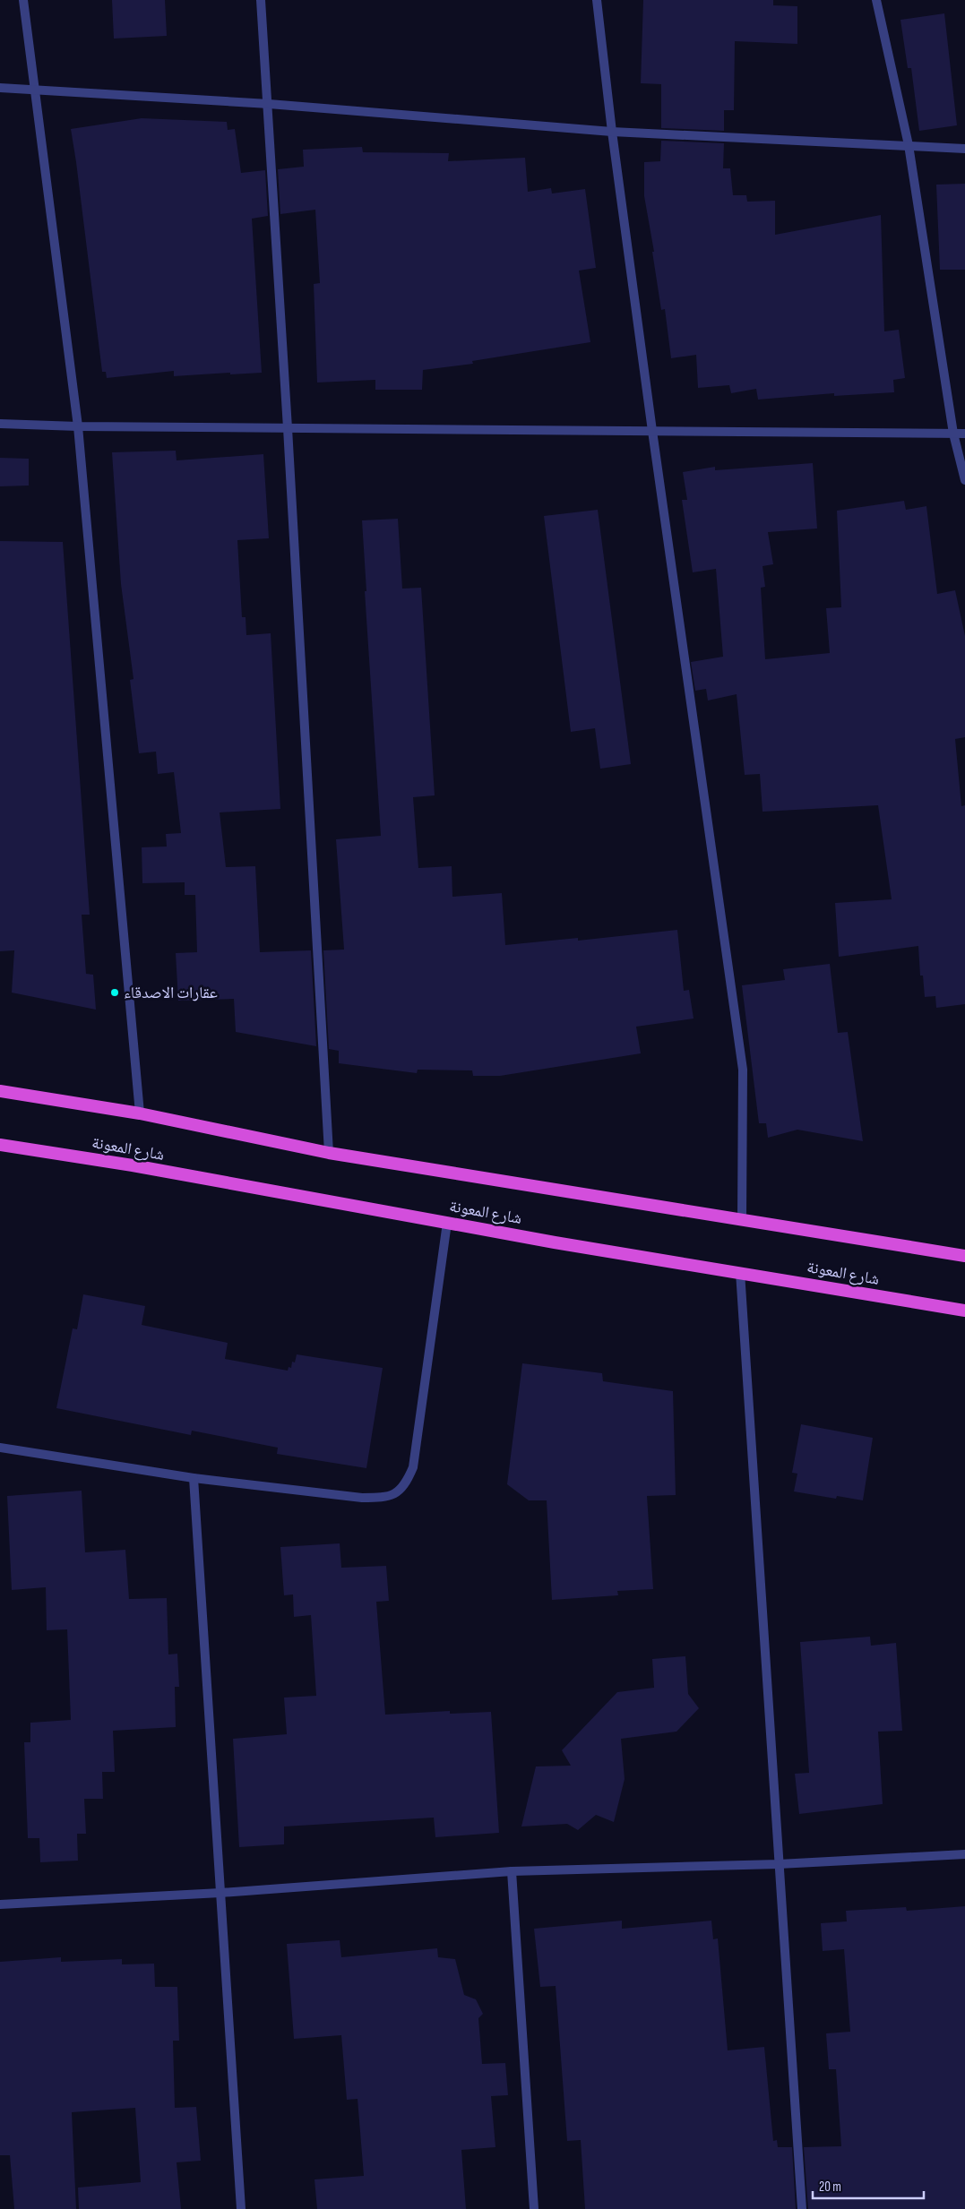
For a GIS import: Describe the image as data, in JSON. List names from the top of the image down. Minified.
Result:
{"streets":{"highway":["شارع المعونة"]},"places":["عقارات الاصدقاء"],"scale_bar":"20 m"}
